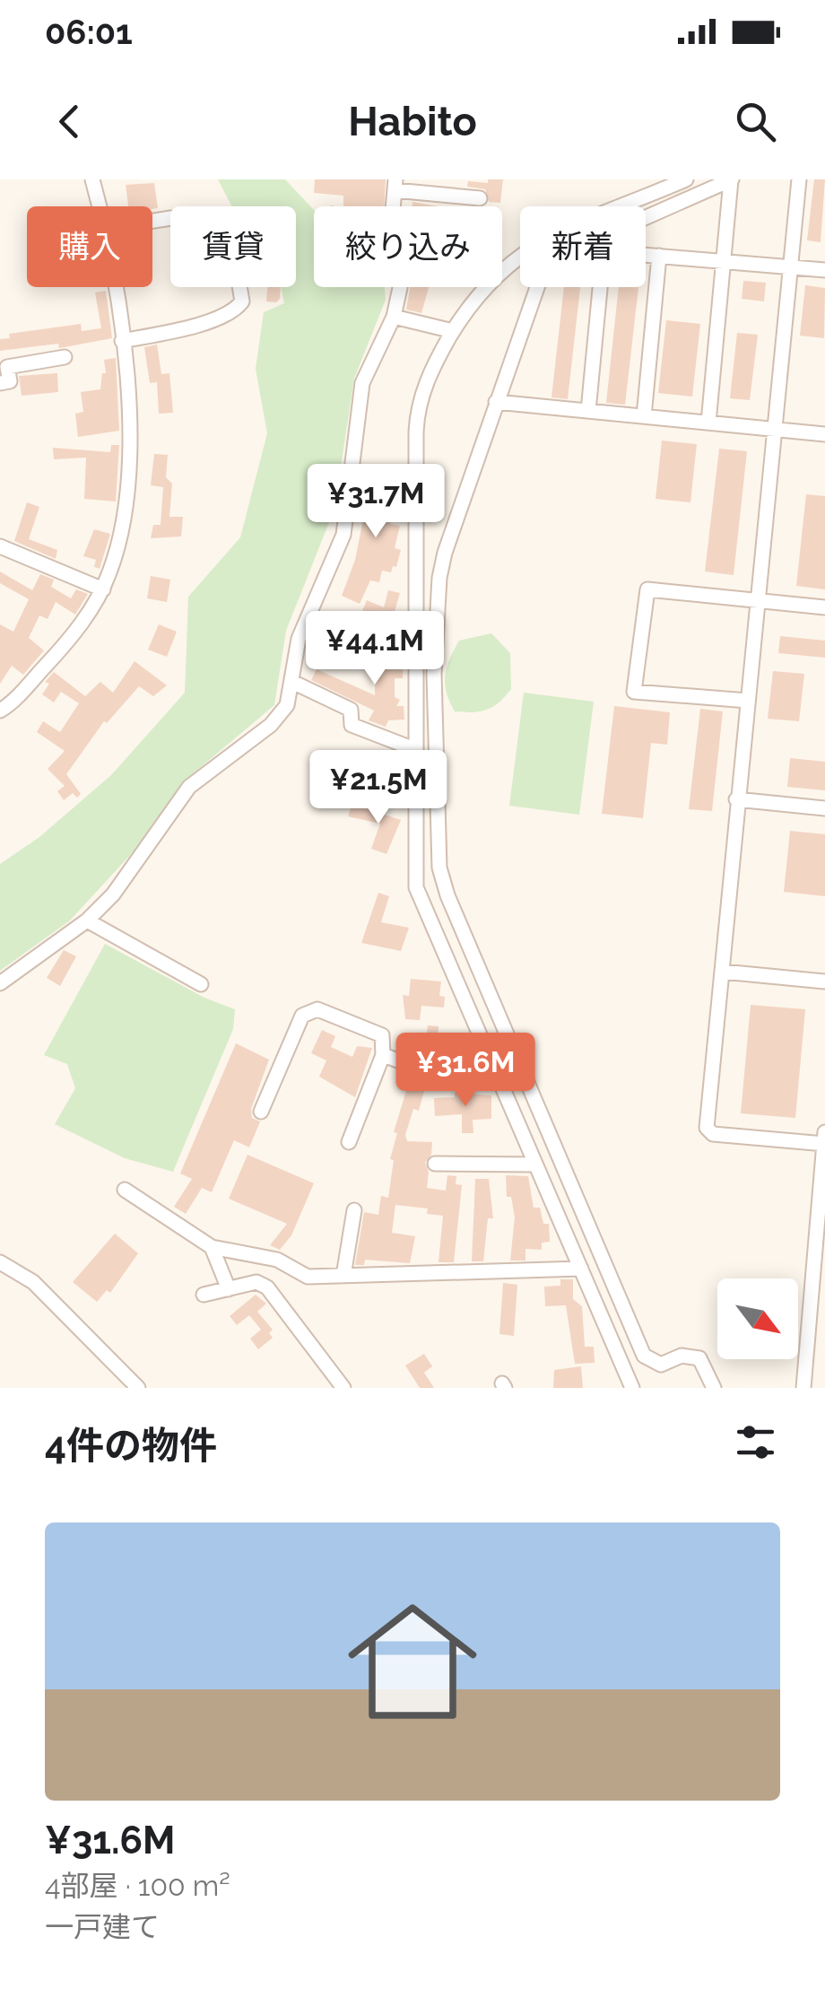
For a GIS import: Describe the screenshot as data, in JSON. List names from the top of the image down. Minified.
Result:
{"north":"bottom right","page":{"status":"06:01","header":"Habito","chip":["購入","賃貸","絞り込み","新着"],"price":["¥31.7M","¥44.1M","¥21.5M","¥31.6M"],"heading":"4件の物件","list":[{"name":"¥31.6M","note":"4部屋 · 100 m² · 一戸建て"}]}}
